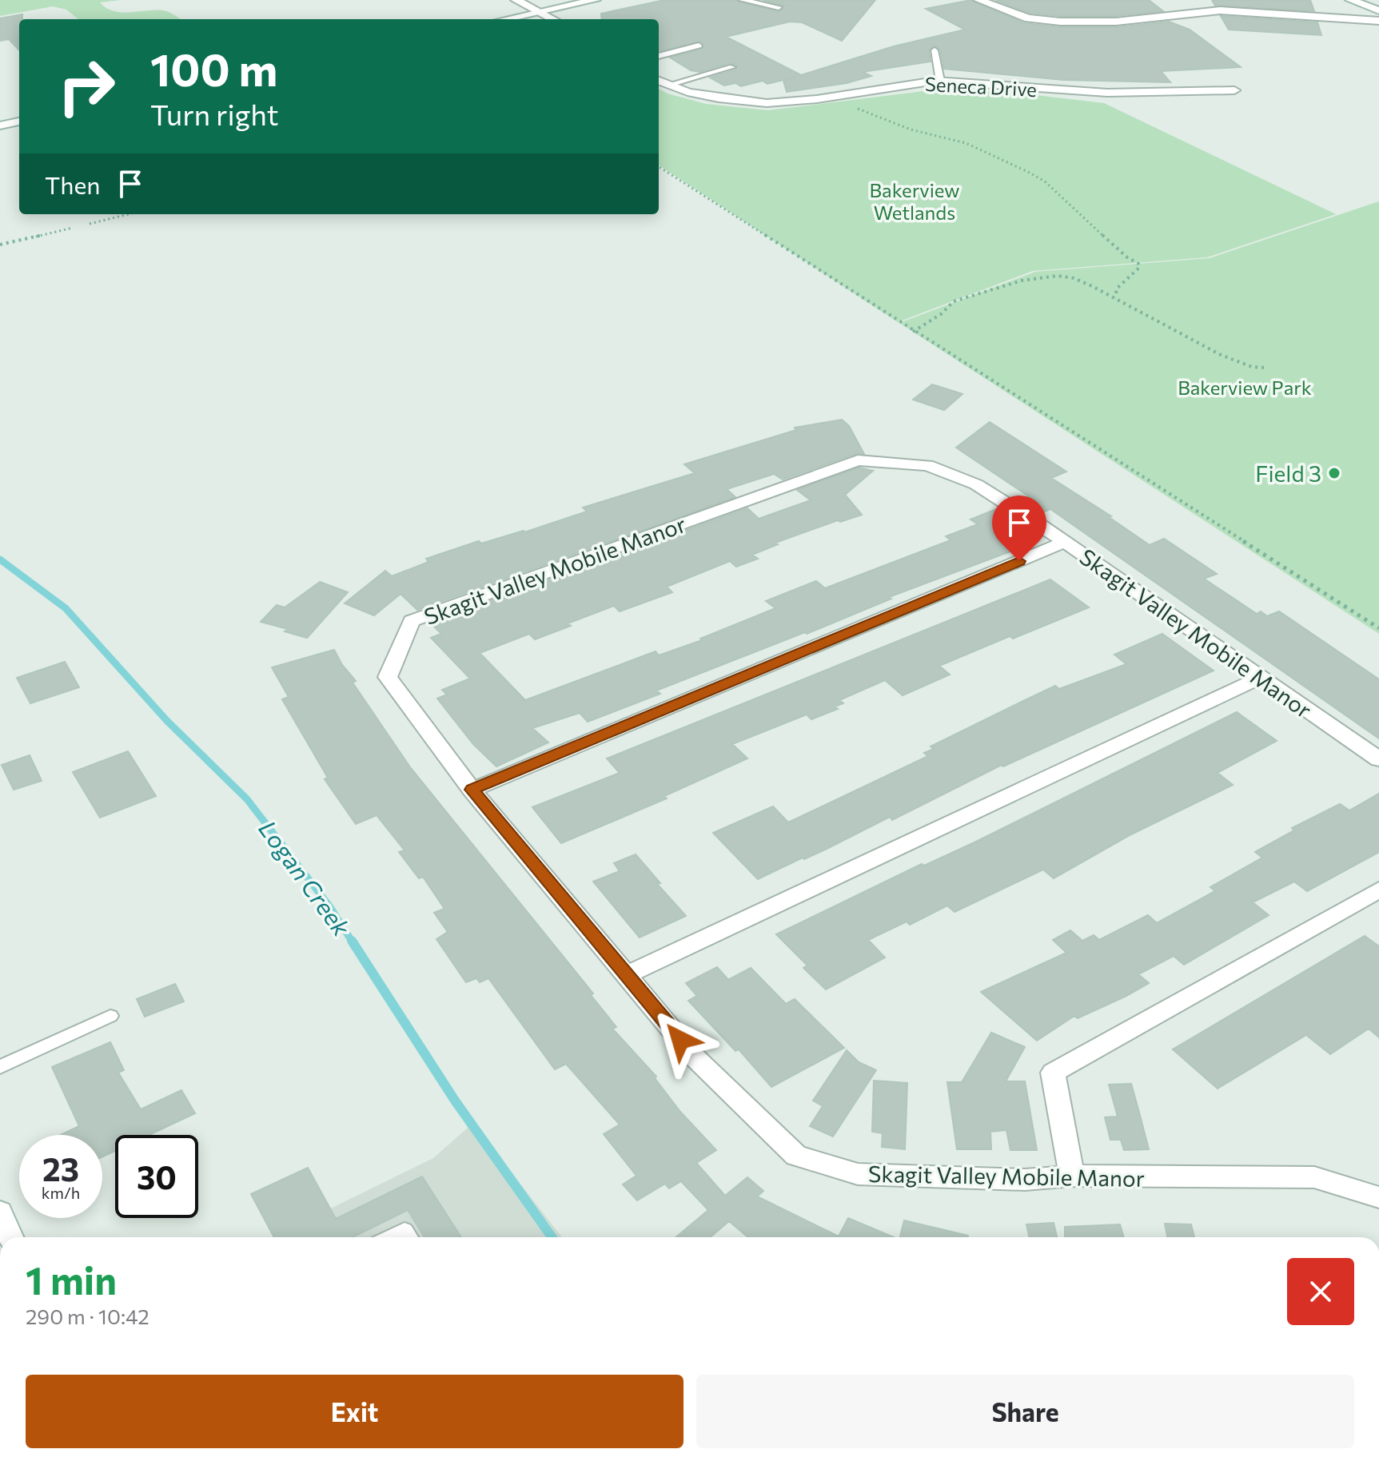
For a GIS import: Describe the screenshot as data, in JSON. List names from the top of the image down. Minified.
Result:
{"streets":{"street":["Seneca Drive","Skagit Valley Mobile Manor"]},"water":["Logan Creek"],"parks":["Bakerview Wetlands","Bakerview Park"],"places":["Field 3"],"page":{"turn":["100 m","Turn right"],"then":"Then","speed":"23 km/h","limit":"30","heading":["1 min","290 m · 10:42"],"buttons":["Exit","Share"]}}
